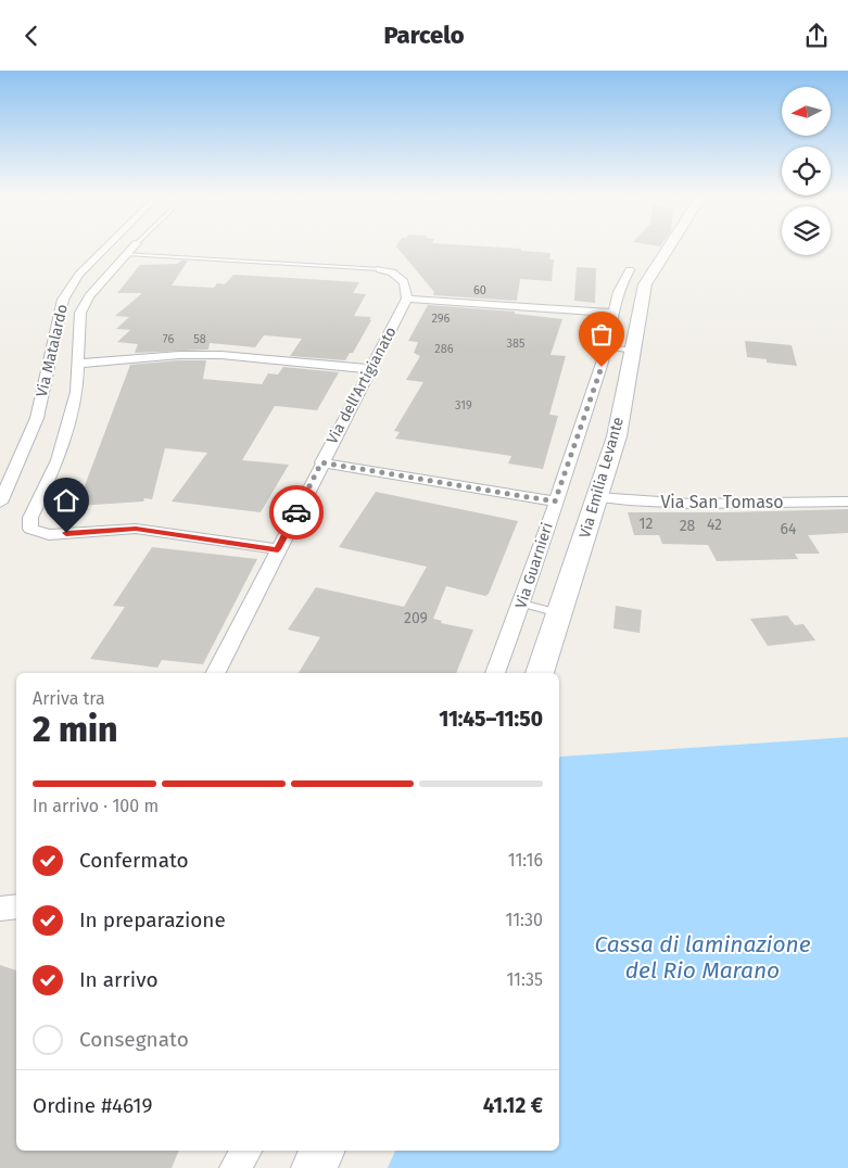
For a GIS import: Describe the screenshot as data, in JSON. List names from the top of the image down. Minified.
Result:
{"streets":{"main road":["Via Emilia Levante"],"street":["Via Matalardo","Via dell'Artigianato","Via San Tomaso","Via Guarnieri"]},"crossings":[["Via Emilia Levante","Via San Tomaso"]],"water":["Cassa di laminazione del Rio Marano"],"house_numbers":["60","296","76","58","385","286","319","12","42","28","64","209"],"north":"left","page":{"header":"Parcelo","heading":["2 min","Arriva tra","11:45–11:50"],"panel":["Ordine #4619","41.12 €"],"bar":"In arrivo · 100 m","list":[["Confermato","11:16"],["In preparazione","11:30"],["In arrivo","11:35"],"Consegnato"]}}
